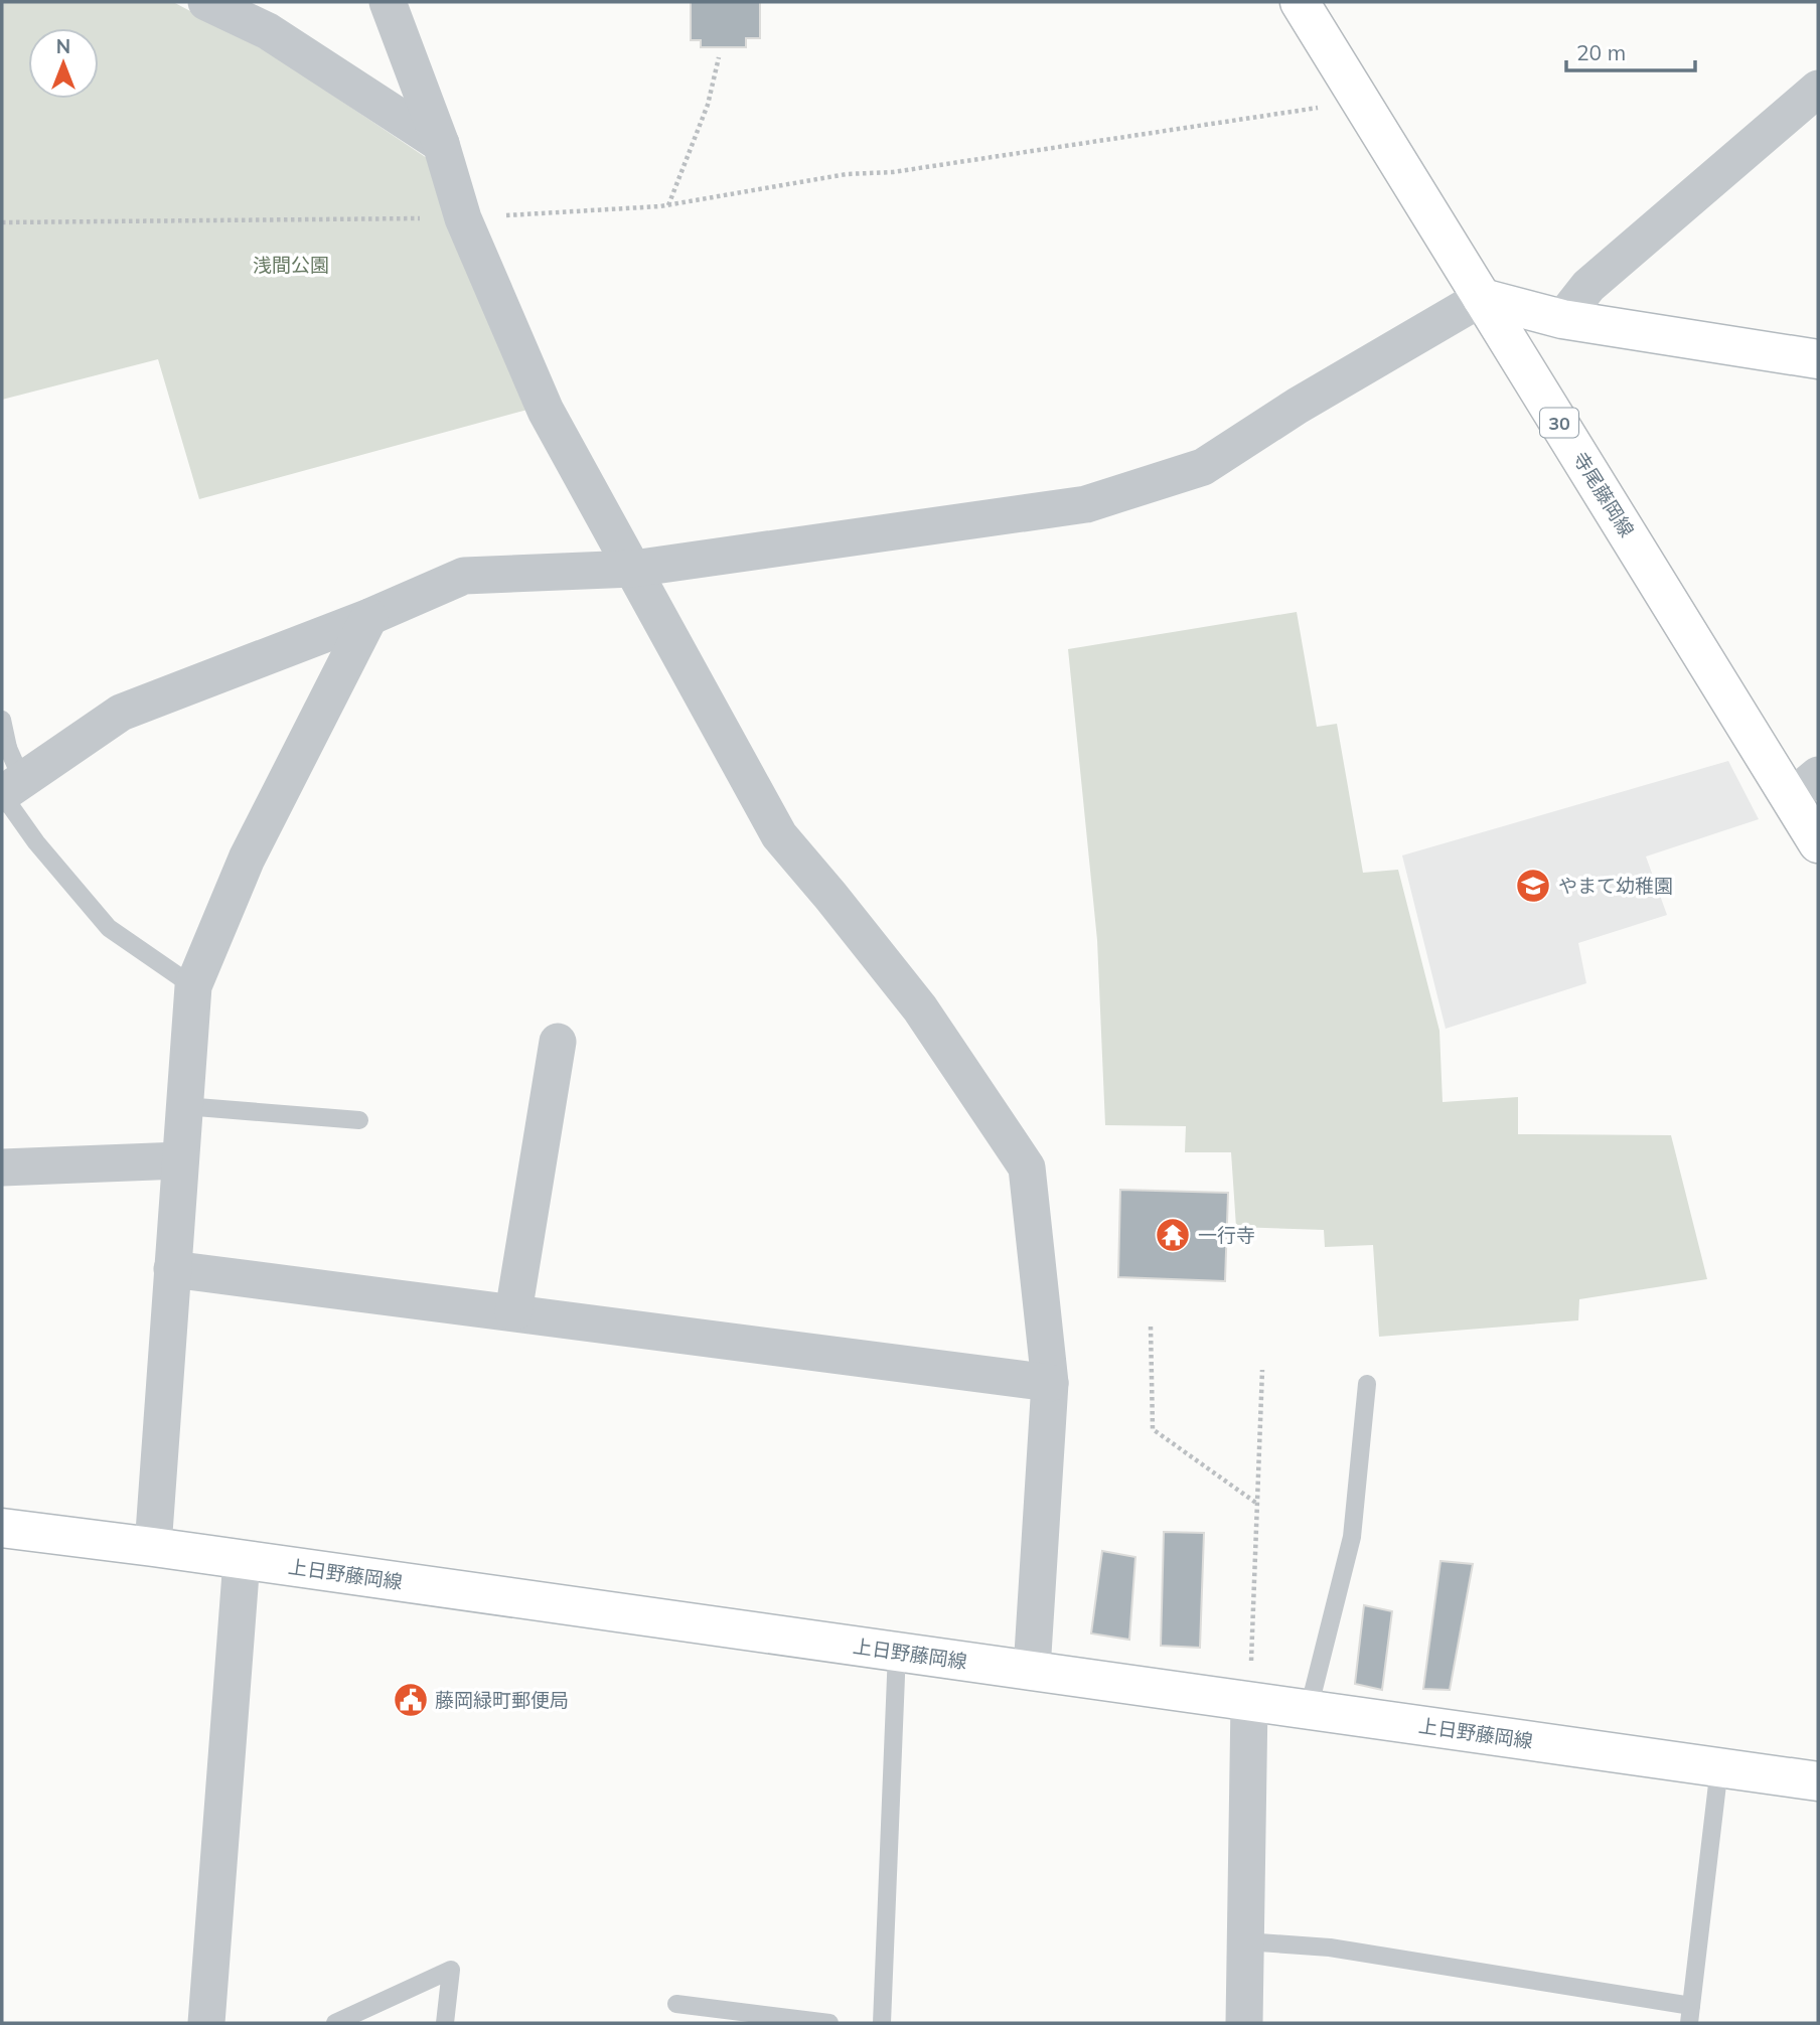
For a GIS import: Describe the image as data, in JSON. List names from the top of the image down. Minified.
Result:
{"streets":{"main road":["30","寺尾藤岡線","上日野藤岡線"]},"parks":["浅間公園"],"places":{"school or university":["やまて幼稚園"],"temple":["一行寺"],"public building":["藤岡緑町郵便局"]},"scale_bar":"20 m","north":"top"}
